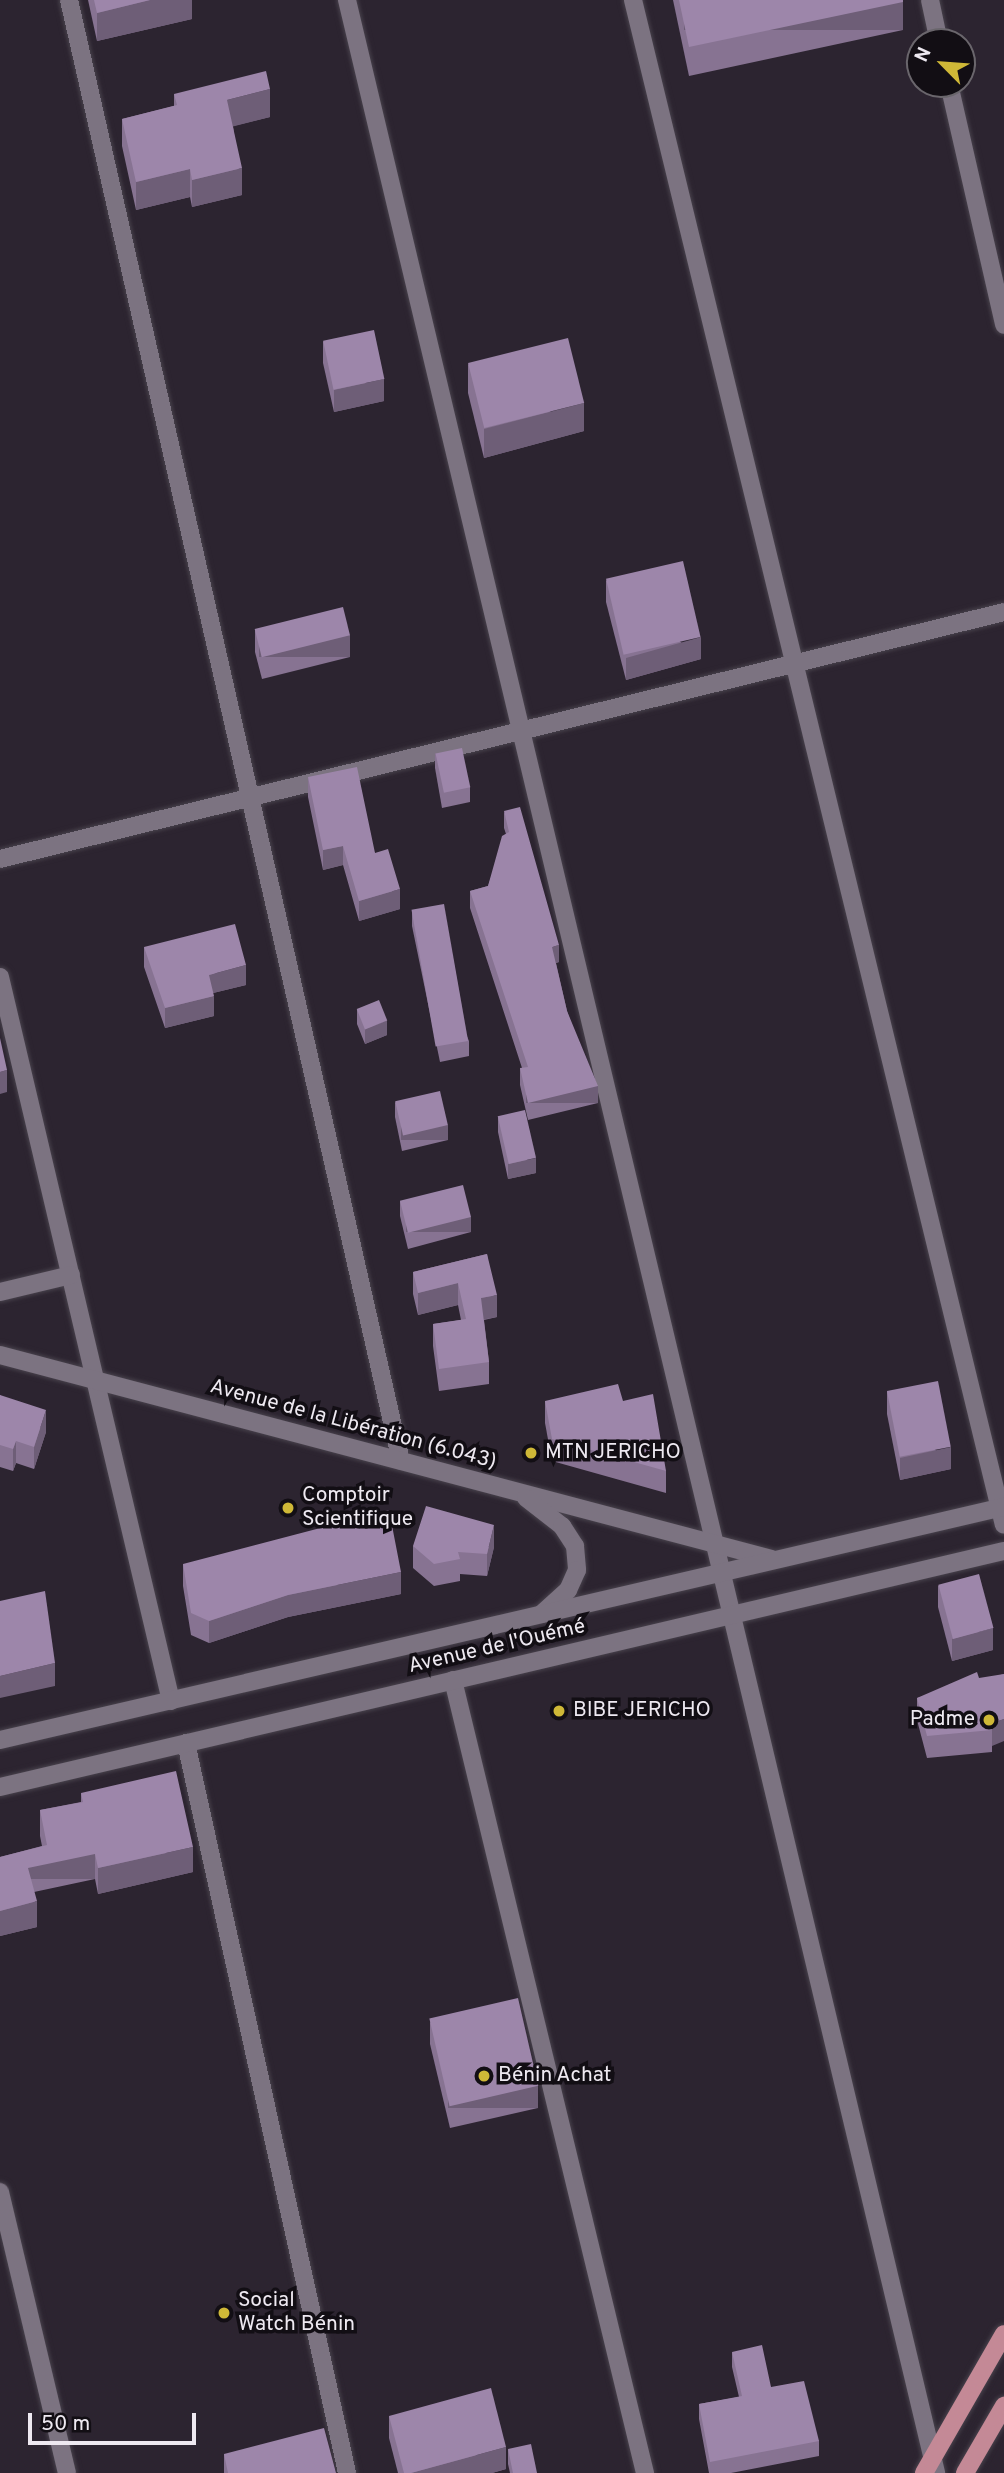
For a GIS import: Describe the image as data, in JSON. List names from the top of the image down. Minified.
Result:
{"streets":{"street":["Avenue de la Libération (6.043)","Avenue de l'Ouémé"]},"crossings":[["Avenue de la Libération (6.043)","Avenue de l'Ouémé"]],"places":["MTN JERICHO","Comptoir Scientifique","BIBE JERICHO","Padme","Bénin Achat","Social Watch Bénin"],"scale_bar":"50 m","north":"top left"}
